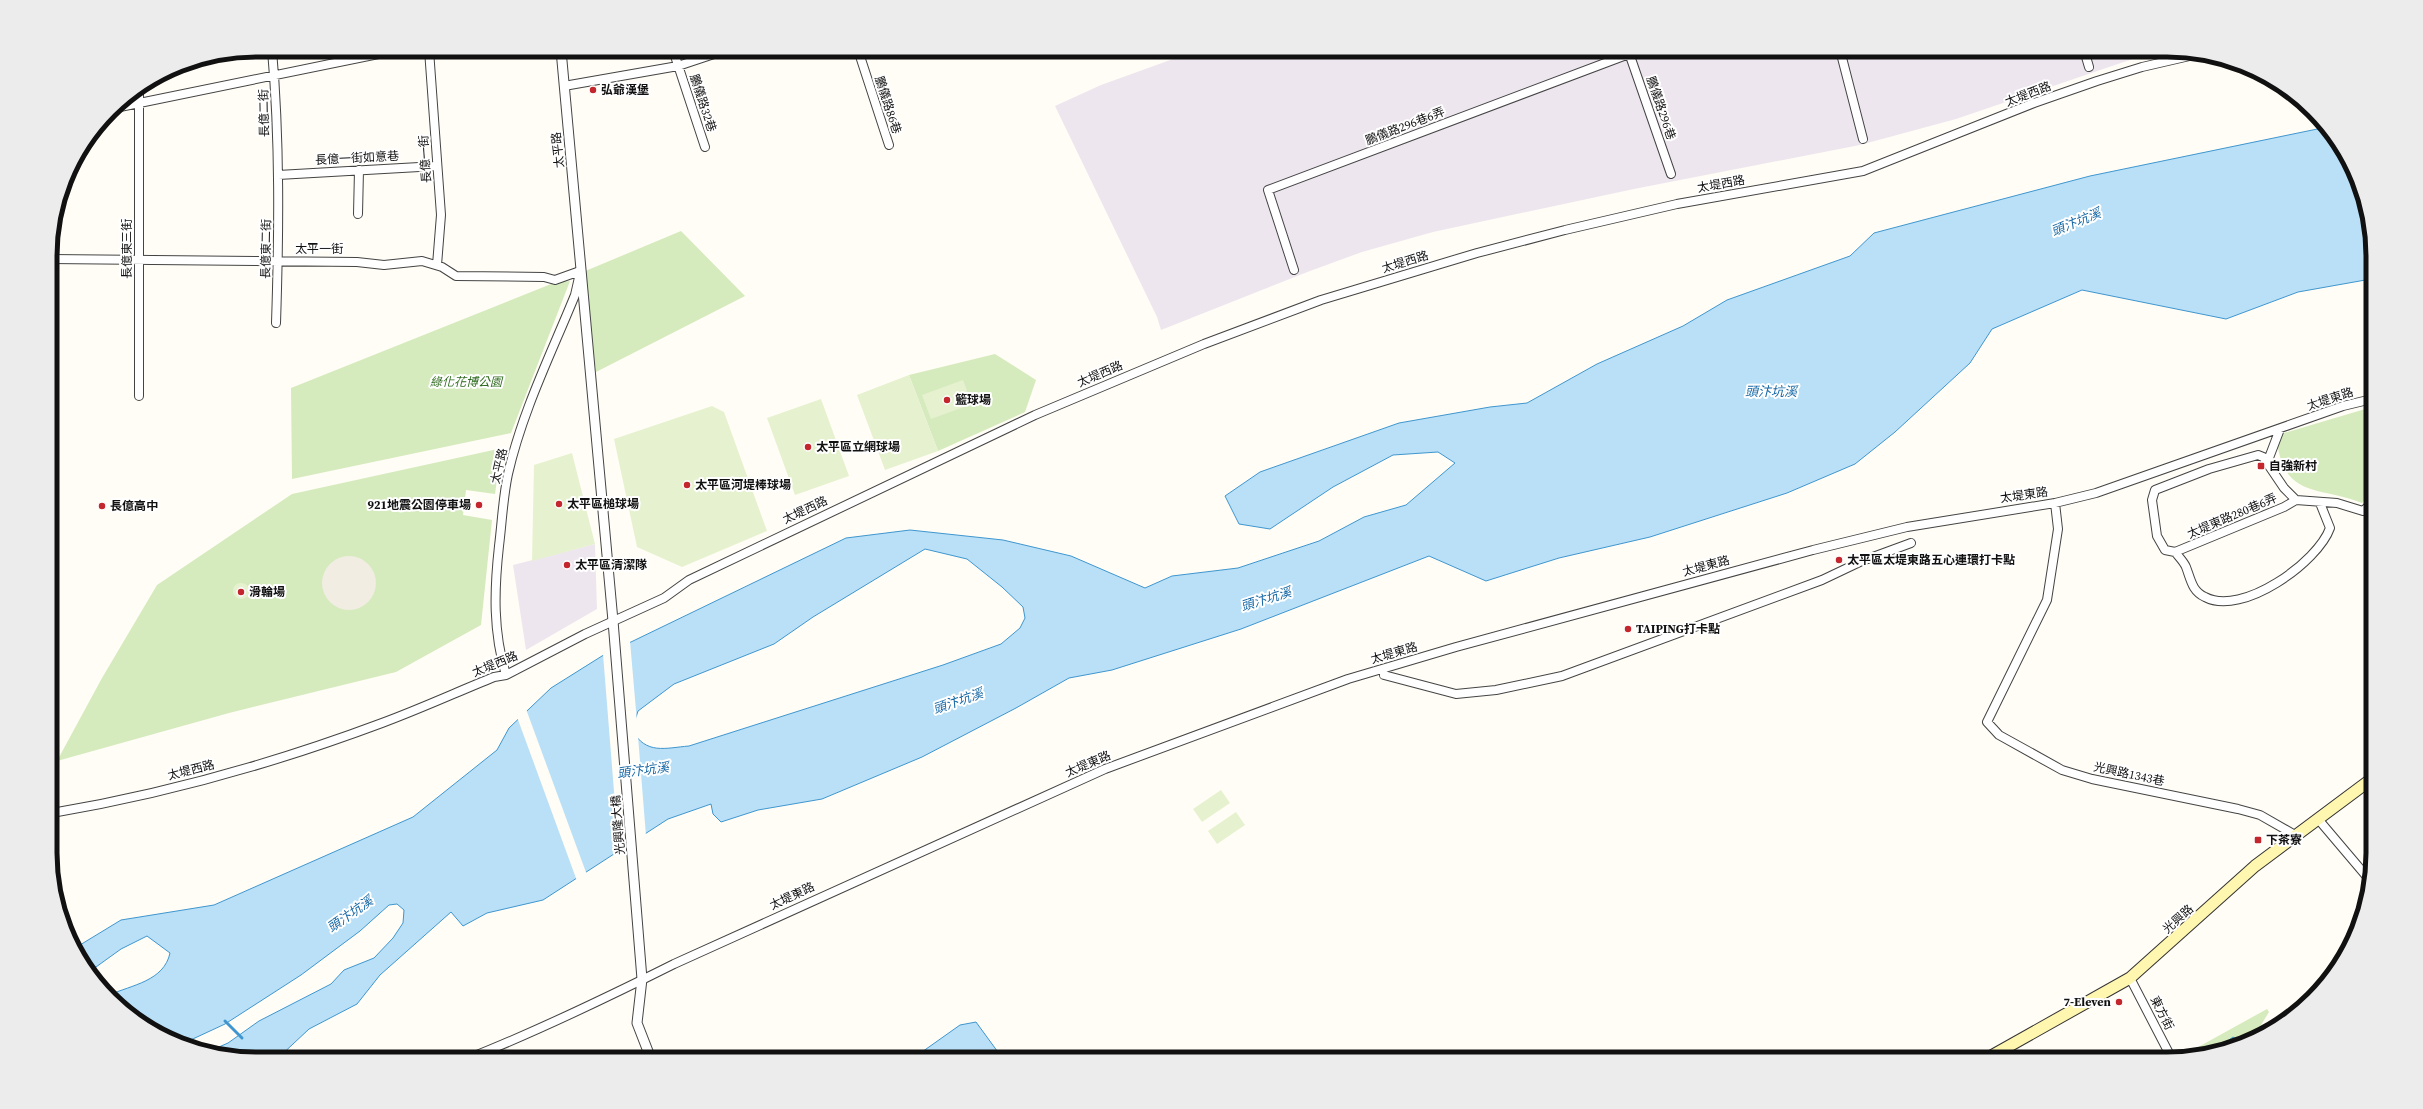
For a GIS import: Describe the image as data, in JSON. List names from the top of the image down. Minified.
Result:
{"streets":{"main road":["光興路"],"street":["太堤西路","鵬儀路32巷","鵬儀路86巷","鵬儀路296巷","長億二街","鵬儀路296巷6弄","太平路","長億一街如意巷","長億一街","長億東三街","長億東二街","太平一街","太堤東路","太堤東路280巷6弄","光興路1343巷","光興隆大橋","東方街"]},"crossings":[["太堤西路","太平路"],["太堤西路","光興隆大橋"],["長億二街","長億一街如意巷"],["長億二街","長億東二街"],["太平路","太平一街"],["太平路","光興隆大橋"],["長億一街如意巷","長億一街"],["長億一街如意巷","長億東二街"],["長億一街","太平一街"],["長億東三街","太平一街"],["長億東二街","太平一街"],["太堤東路","光興路1343巷"],["太堤東路","光興隆大橋"],["光興路1343巷","光興路"],["光興路","東方街"]],"water":["頭汴坑溪"],"parks":["綠化花博公園"],"places":{"other":["弘爺漢堡","籃球場","太平區立網球場","太平區河堤棒球場","太平區槌球場","921地震公園停車場","長億高中","太平區太堤東路五心連環打卡點","太平區清潔隊","滑輪場","TAIPING打卡點","7-Eleven"],"transit":["自強新村","下茶寮"]}}
